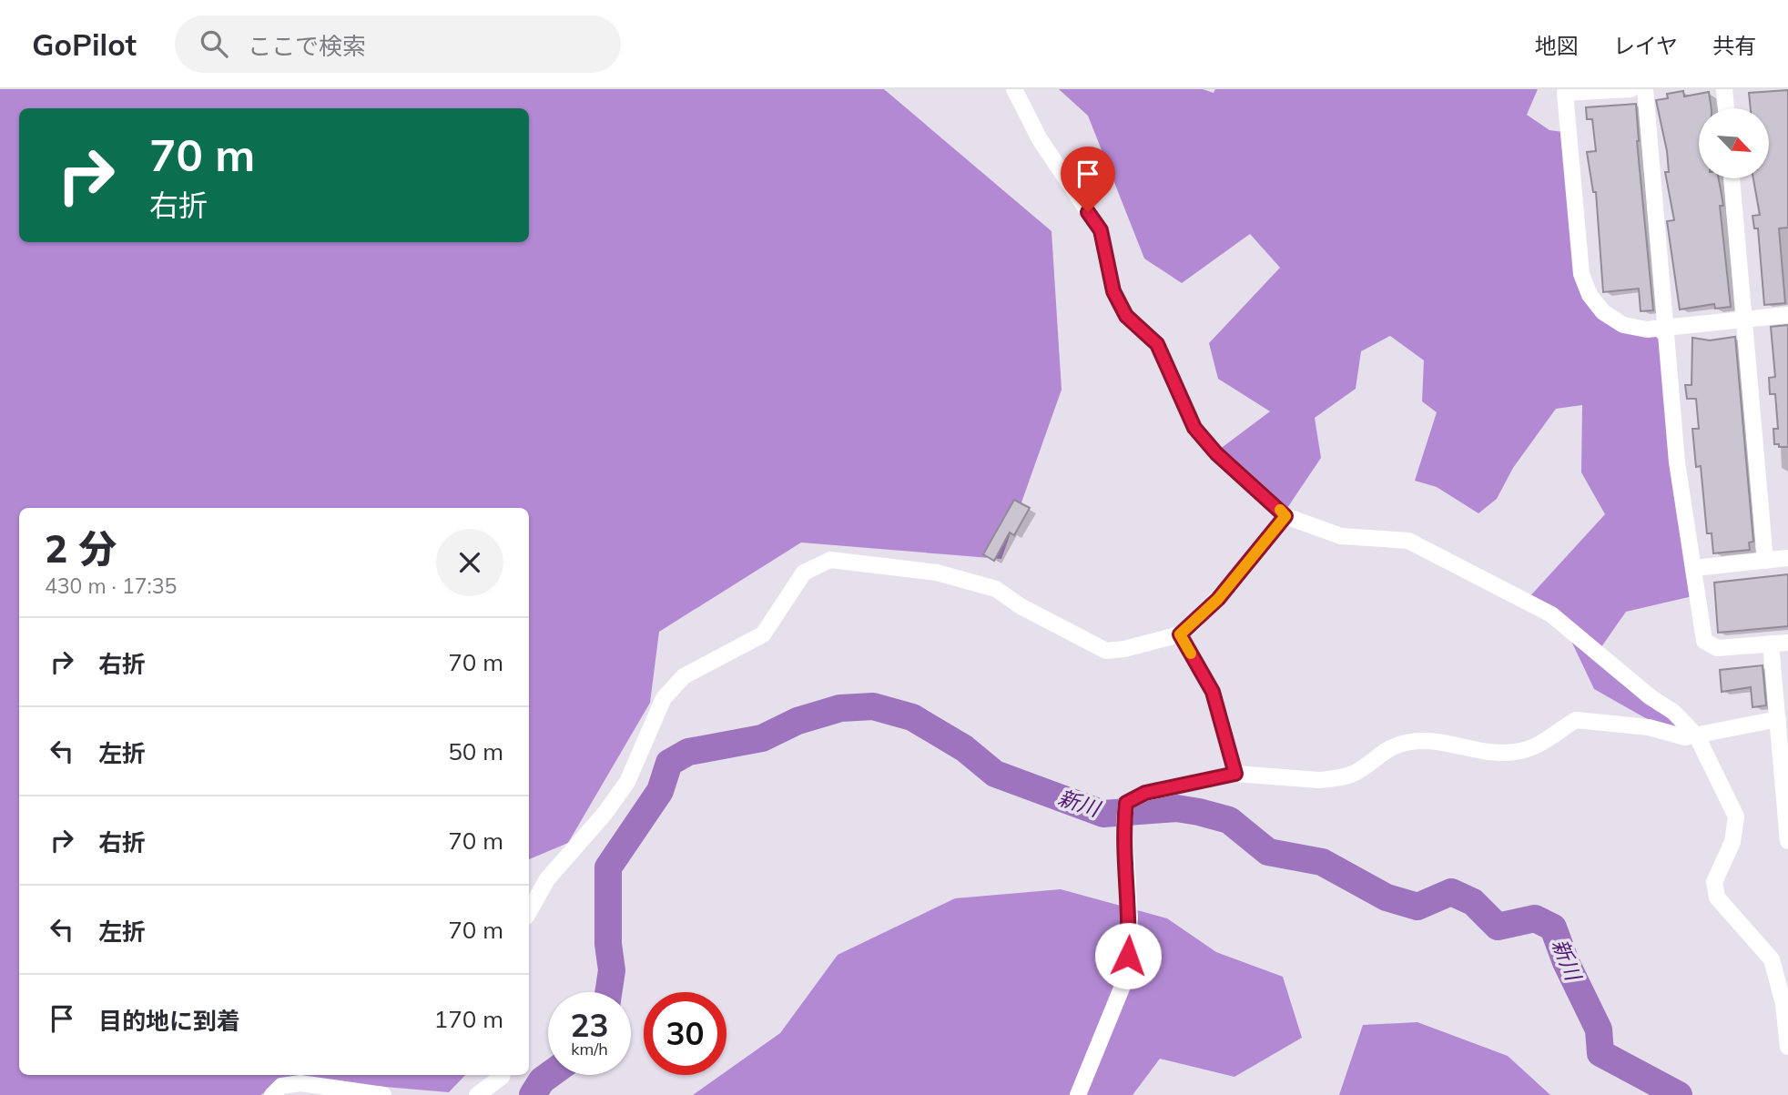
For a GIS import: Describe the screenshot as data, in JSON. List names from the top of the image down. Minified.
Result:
{"water":["新川"],"north":"bottom right","page":{"header":"GoPilot","search":"ここで検索","nav":["地図","レイヤ","共有"],"turn":["70 m","右折"],"heading":["2 分","430 m · 17:35"],"list":[{"name":"右折","value":"70 m"},{"name":"左折","value":"50 m"},{"name":"右折","value":"70 m"},{"name":"左折","value":"70 m"},{"name":"目的地に到着","value":"170 m"}],"speed":"23 km/h","limit":"30"}}
